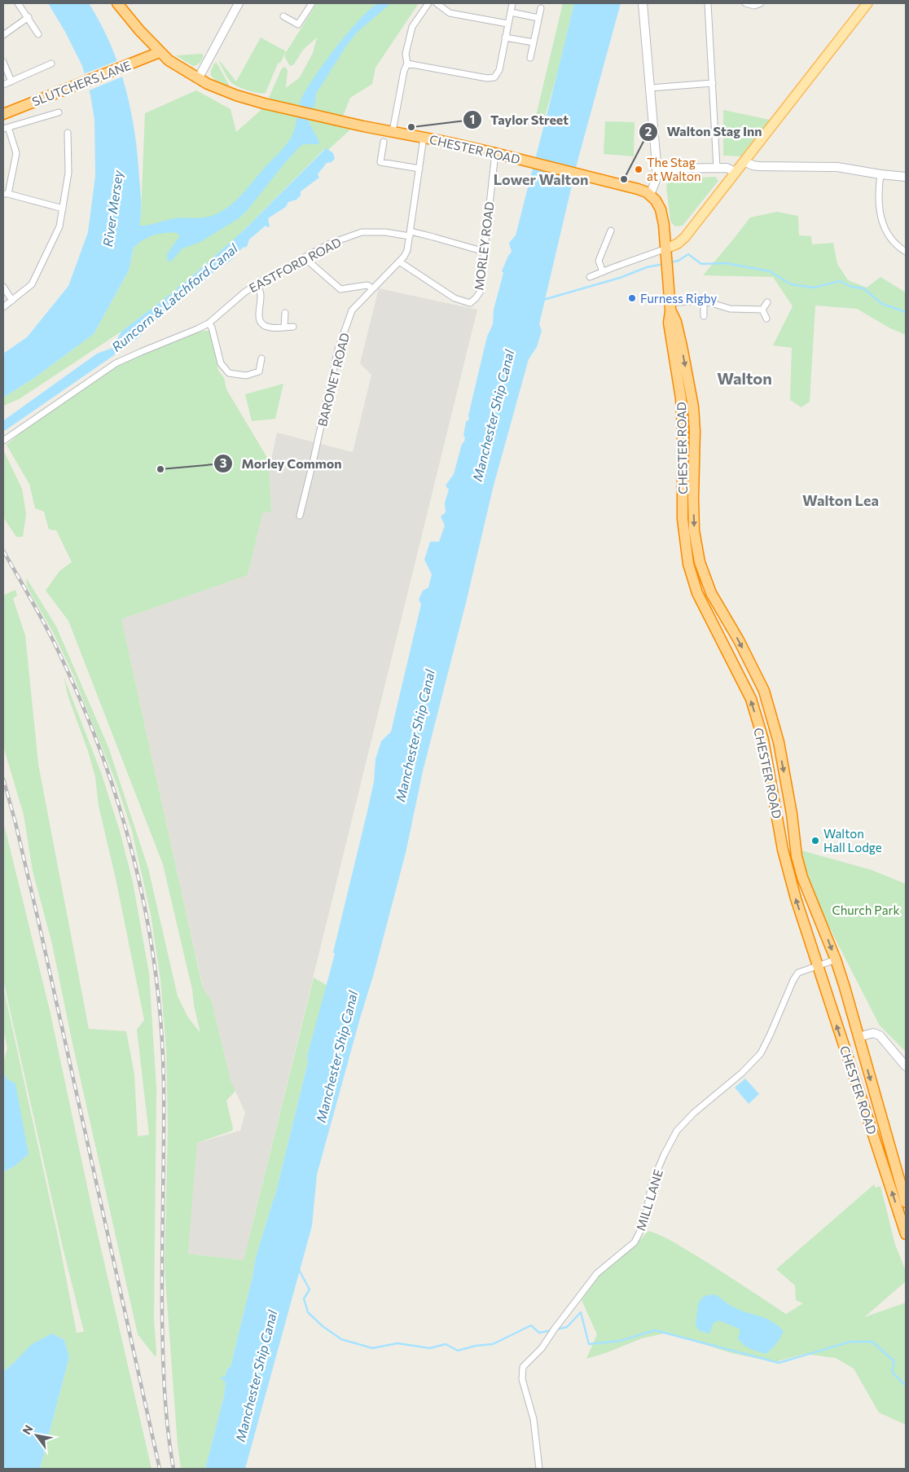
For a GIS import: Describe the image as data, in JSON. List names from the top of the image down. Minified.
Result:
{"streets":{"highway":["SLUTCHERS LANE","CHESTER ROAD"],"street":["MORLEY ROAD","EASTFORD ROAD","BARONET ROAD","MILL LANE"]},"crossings":[["SLUTCHERS LANE","CHESTER ROAD"],["CHESTER ROAD","MORLEY ROAD"],["CHESTER ROAD","BARONET ROAD"],["CHESTER ROAD","MILL LANE"],["MORLEY ROAD","EASTFORD ROAD"],["MORLEY ROAD","BARONET ROAD"],["EASTFORD ROAD","BARONET ROAD"]],"districts":["Lower Walton","Walton","Walton Lea"],"water":["River Mersey","Runcorn & Latchford Canal","Manchester Ship Canal"],"parks":["Church Park"],"places":["Taylor Street","The Stag at Walton","Walton Stag Inn","Furness Rigby","Morley Common","Walton Hall Lodge"],"north":"top left"}
